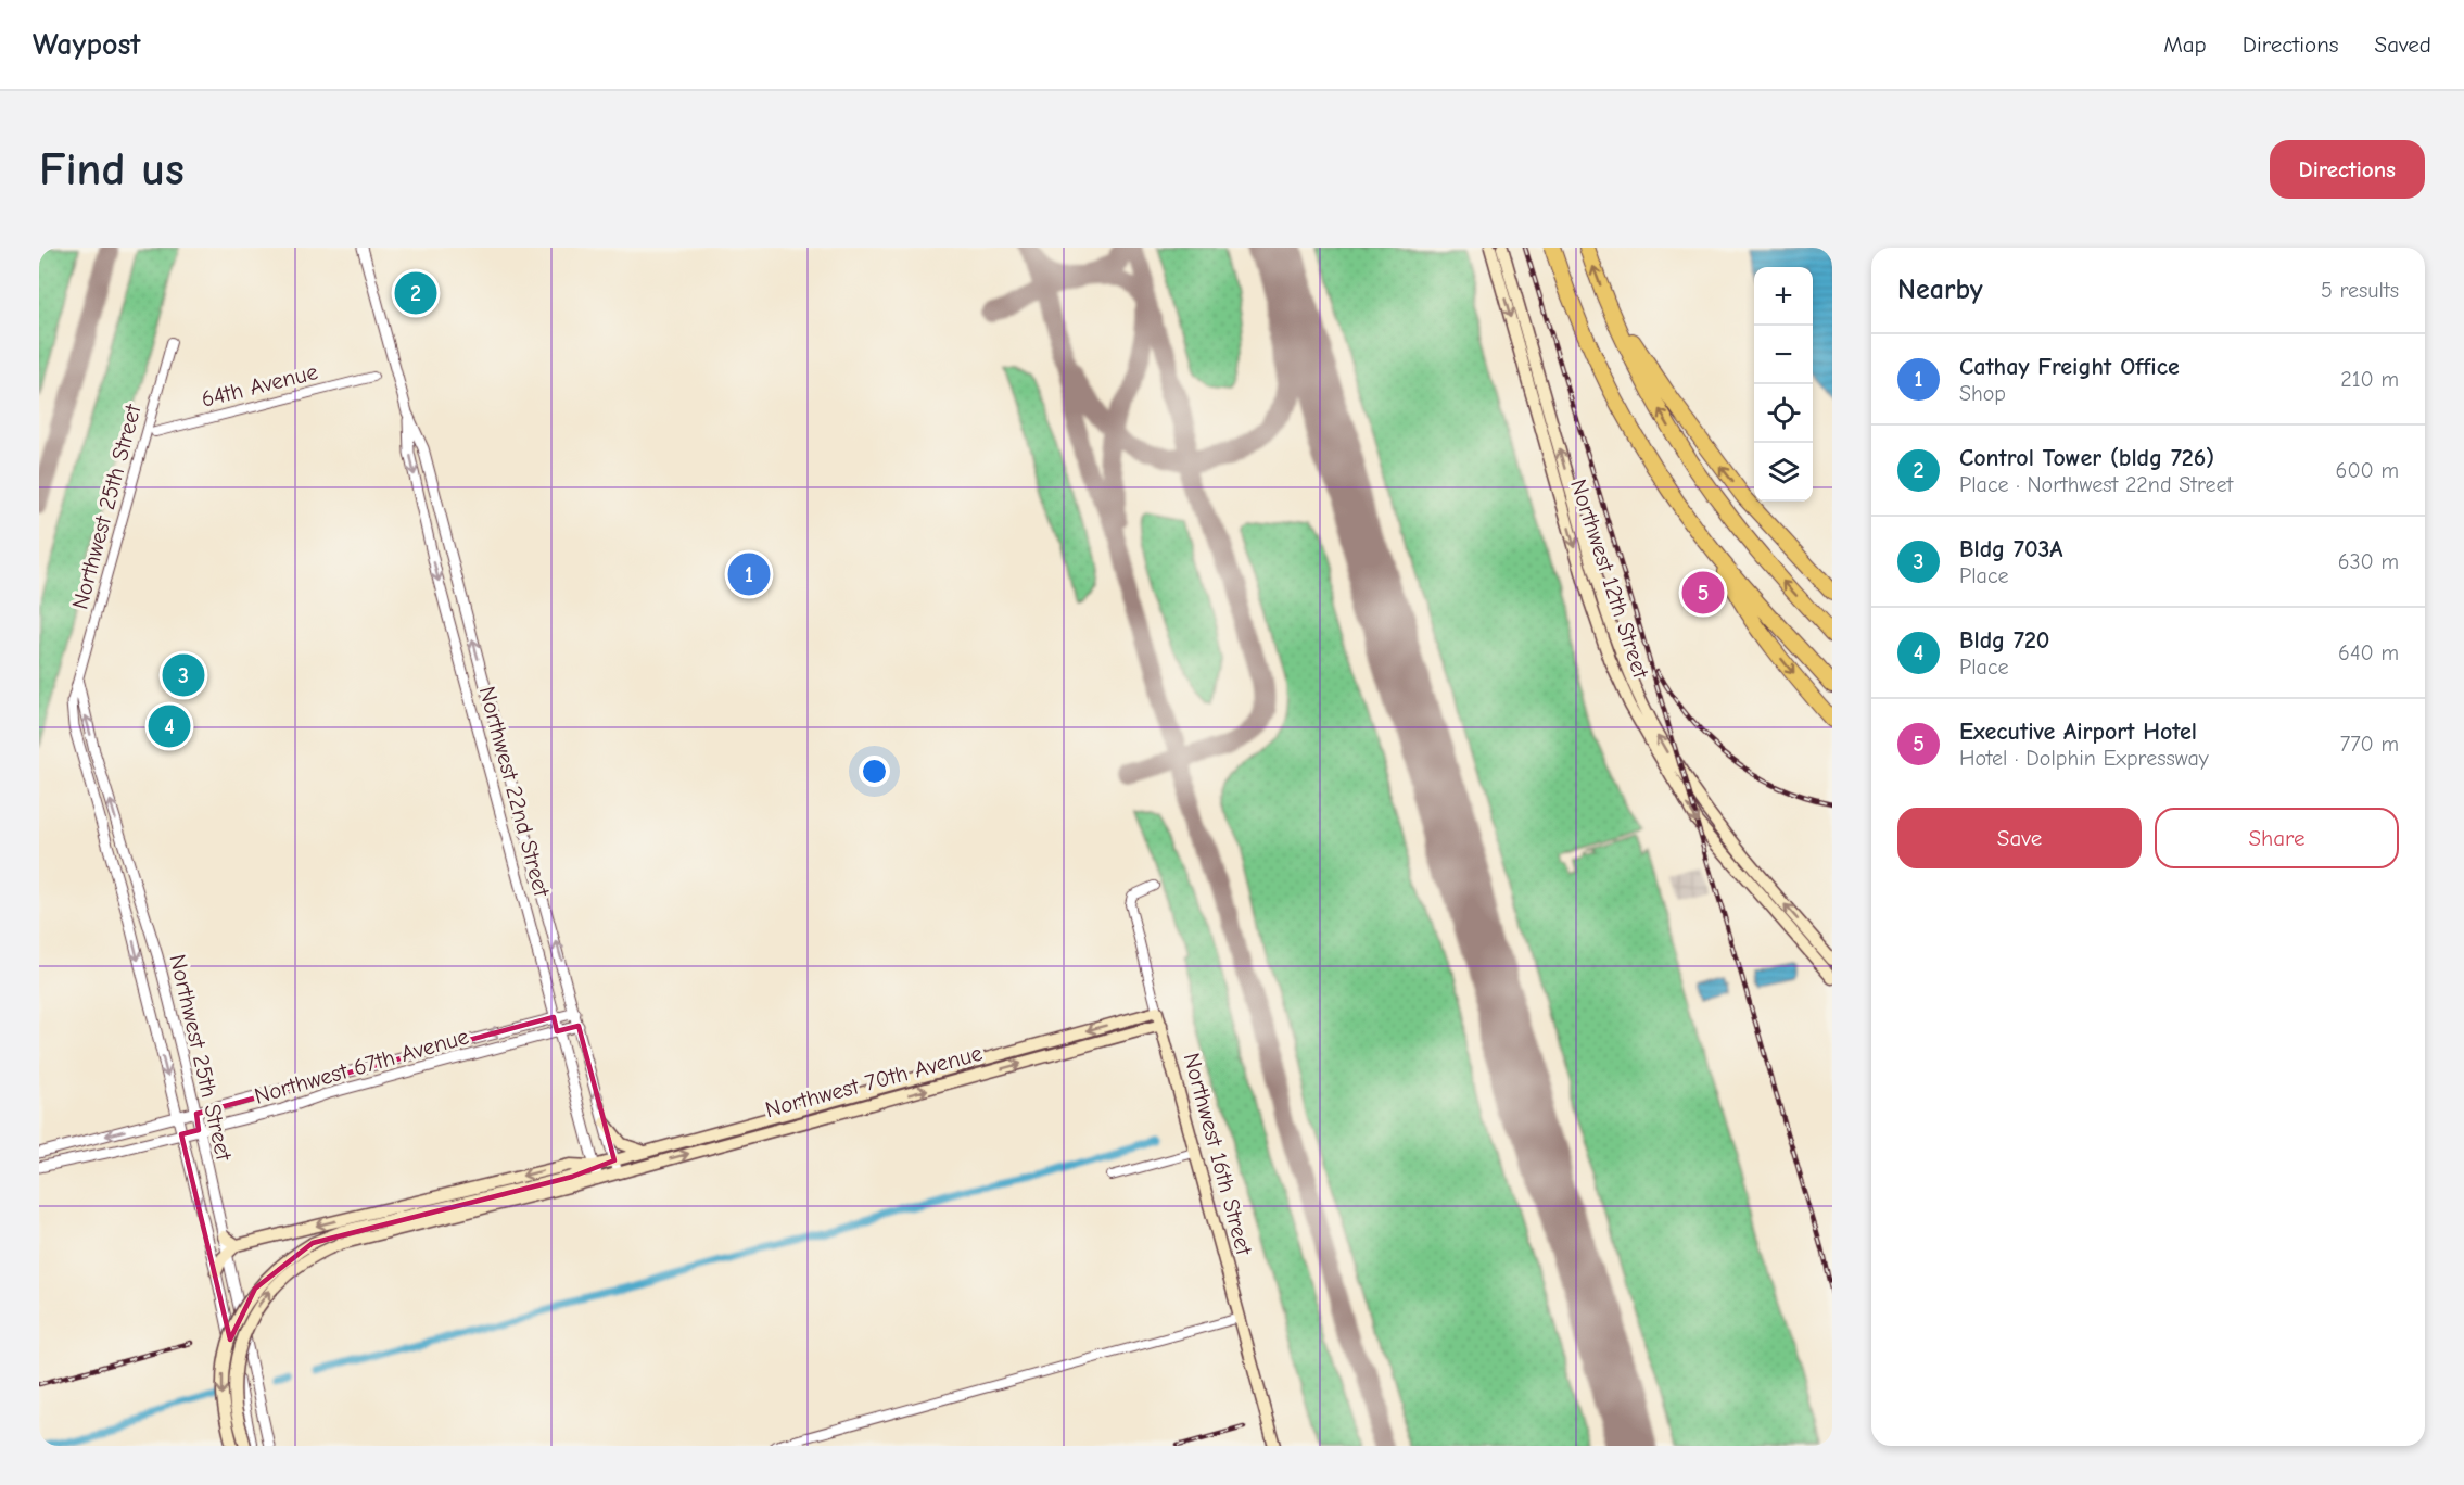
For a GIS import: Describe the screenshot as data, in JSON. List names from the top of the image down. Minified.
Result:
{"streets":{"main road":["Northwest 12th Street","Northwest 70th Avenue","Northwest 16th Street"],"street":["64th Avenue","Northwest 25th Street","Northwest 22nd Street","Northwest 67th Avenue"]},"crossings":[["Northwest 25th Street","Northwest 67th Avenue"],["Northwest 22nd Street","Northwest 67th Avenue"],["Northwest 22nd Street","Northwest 70th Avenue"],["Northwest 70th Avenue","Northwest 16th Street"]],"page":{"header":"Waypost","nav":["Map","Directions","Saved"],"buttons":["Directions",["Save","Share"]],"title":"Find us","heading":["Nearby","5 results"],"map_buttons":["+","−"],"pins":["2","1","5","3","4"],"list":[{"mark":"1","name":"Cathay Freight Office","note":"Shop","value":"210 m"},{"mark":"2","name":"Control Tower (bldg 726)","note":"Place · Northwest 22nd Street","value":"600 m"},{"mark":"3","name":"Bldg 703A","note":"Place","value":"630 m"},{"mark":"4","name":"Bldg 720","note":"Place","value":"640 m"},{"mark":"5","name":"Executive Airport Hotel","note":"Hotel · Dolphin Expressway","value":"770 m"}]}}
